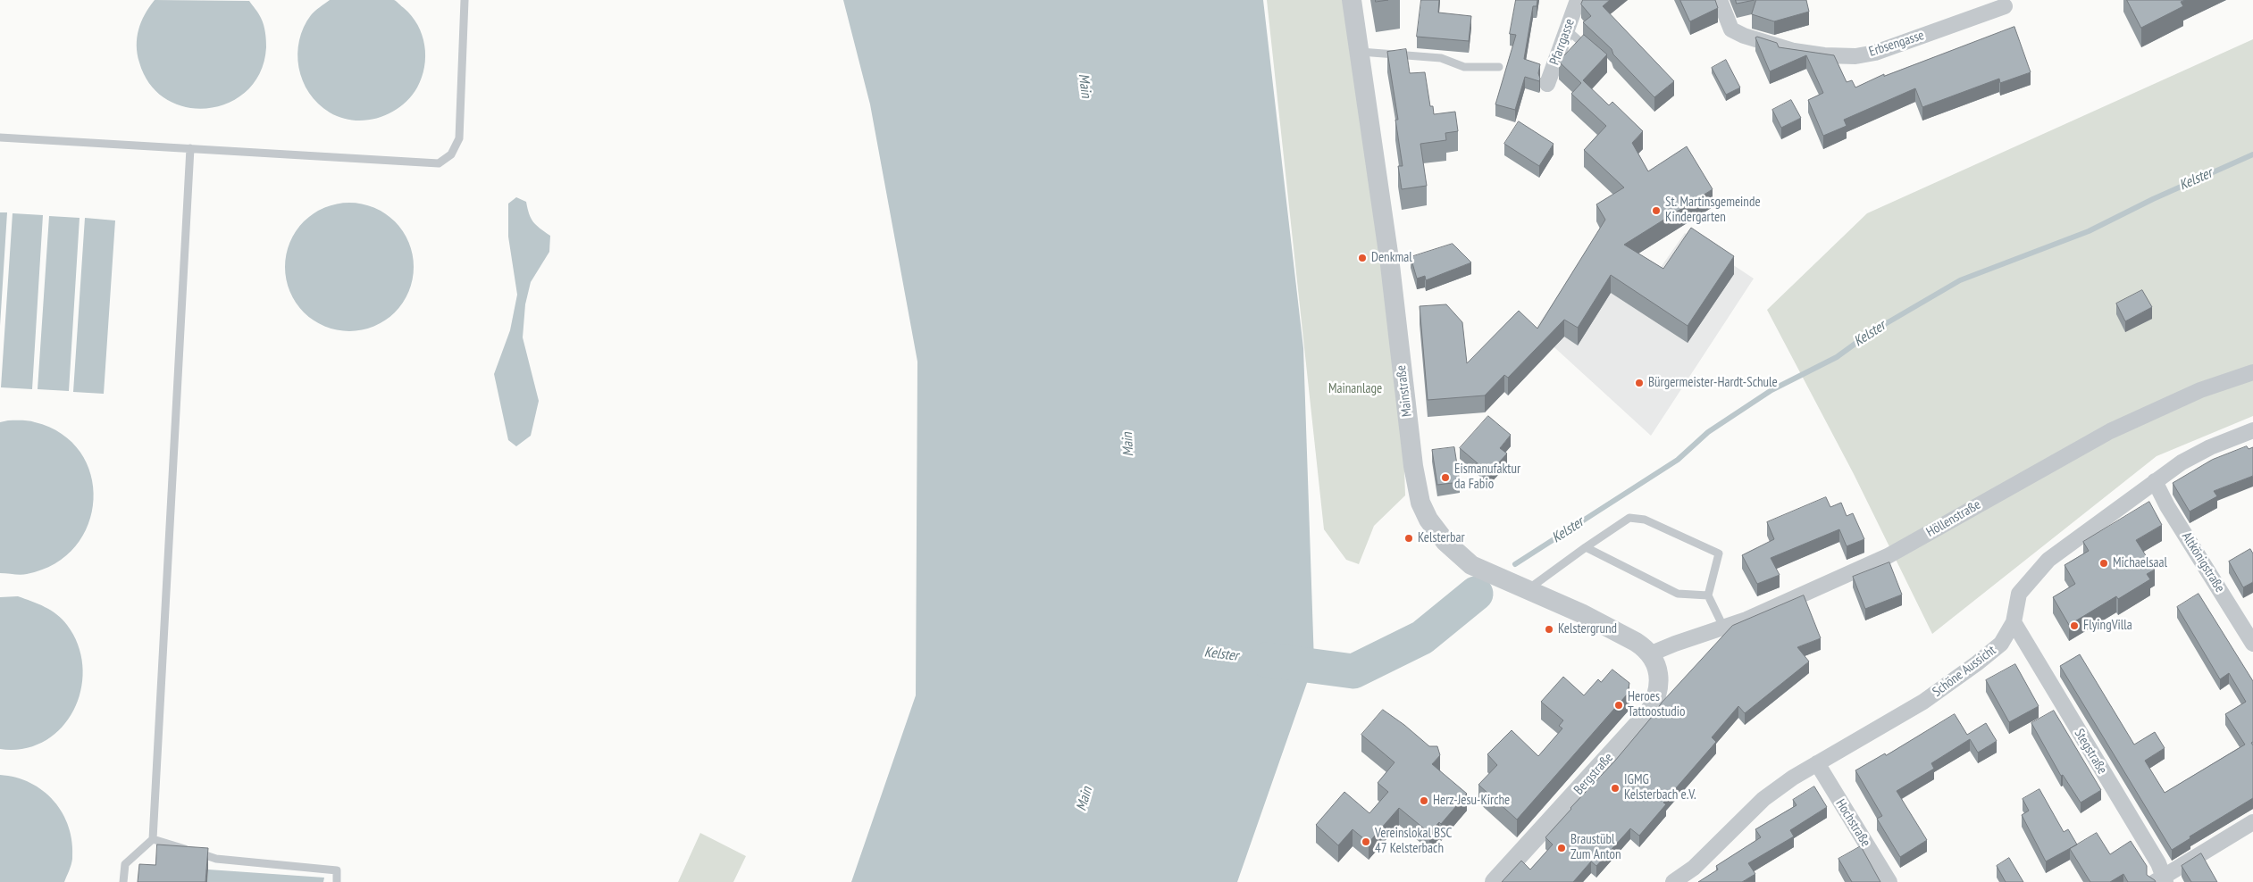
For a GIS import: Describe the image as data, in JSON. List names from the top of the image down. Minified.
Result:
{"streets":{"street":["Pfarrgasse","Erbsengasse","Mainstraße","Höllenstraße","Altkönigstraße","Schöne Aussicht","Stegstraße","Bergstraße","Hochstraße"]},"crossings":[["Mainstraße","Höllenstraße"],["Mainstraße","Bergstraße"],["Höllenstraße","Bergstraße"],["Altkönigstraße","Schöne Aussicht"],["Schöne Aussicht","Stegstraße"],["Schöne Aussicht","Hochstraße"]],"water":["Main","Kelster"],"parks":["Mainanlage"],"places":["St. Martinsgemeinde Kindergarten","Denkmal","Bürgermeister-Hardt-Schule","Eismanufaktur da Fabio","Kelsterbar","Michaelsaal","FlyingVilla","Kelstergrund","Heroes Tattoostudio","IGMG Kelsterbach e.V.","Herz-Jesu-Kirche","Vereinslokal BSC 47 Kelsterbach","Braustübl Zum Anton"]}
